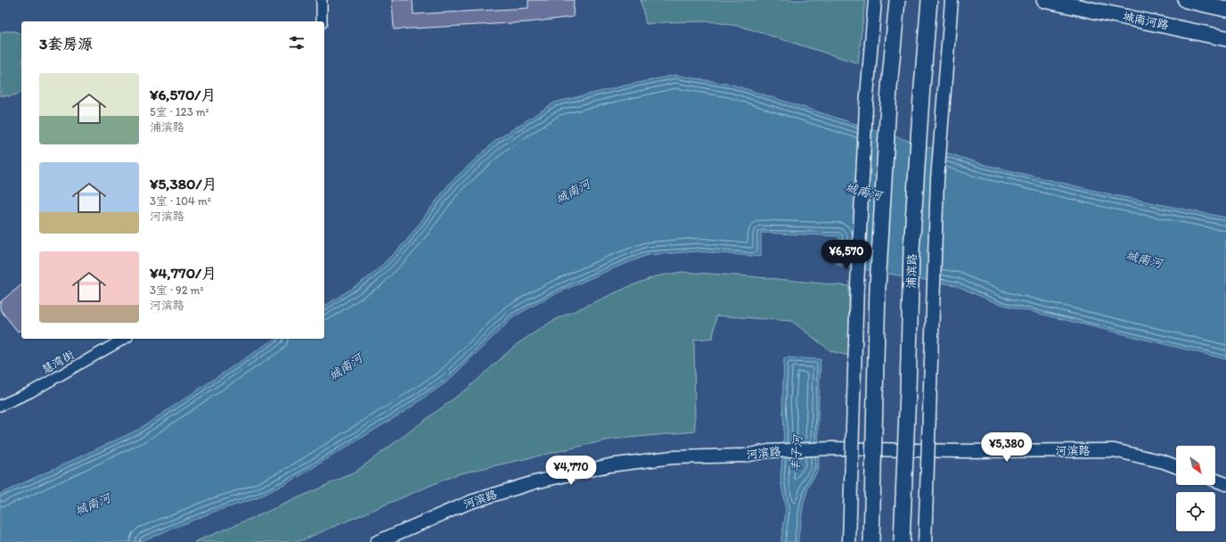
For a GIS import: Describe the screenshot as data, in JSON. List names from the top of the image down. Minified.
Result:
{"streets":{"main road":["城南河路","浦滨路"],"street":["慧湾街","河滨路"]},"water":["城南河","丰子河"],"north":"bottom right","page":{"heading":"3套房源","list":[{"name":"¥6,570/月","note":"5室 · 123 m² · 浦滨路"},{"name":"¥5,380/月","note":"3室 · 104 m² · 河滨路"},{"name":"¥4,770/月","note":"3室 · 92 m² · 河滨路"}],"price":["¥6,570","¥5,380","¥4,770"]}}
